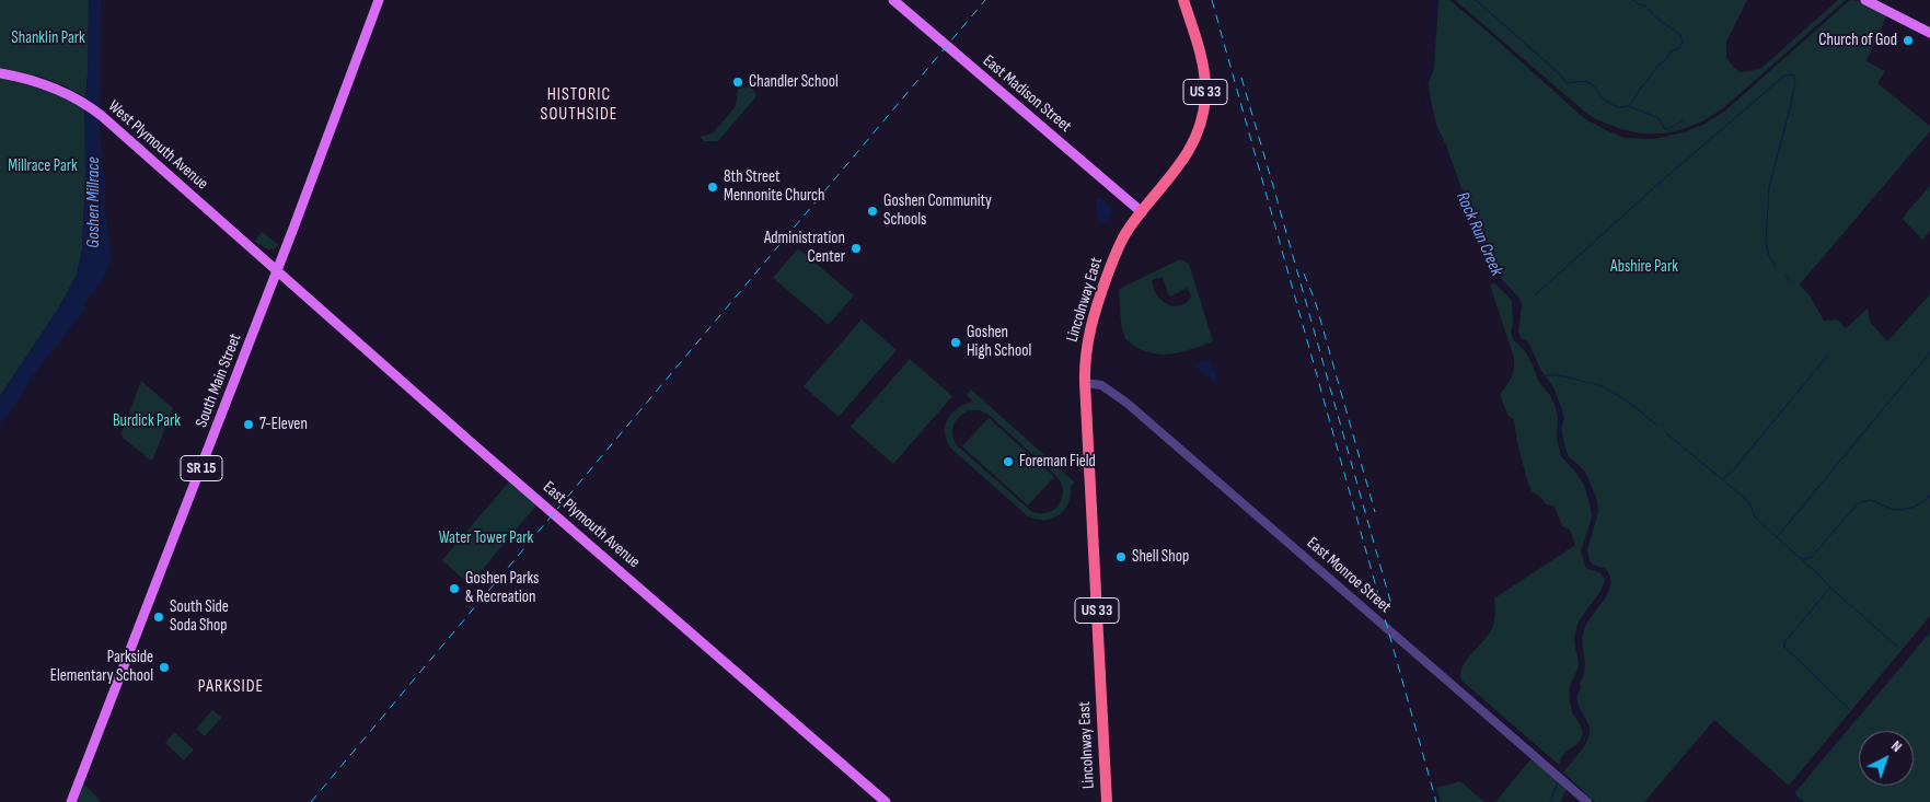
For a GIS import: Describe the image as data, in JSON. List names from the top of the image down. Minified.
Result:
{"streets":{"highway":["US 33","Lincolnway East"],"main road":["East Madison Street","West Plymouth Avenue","South Main Street","SR 15","East Plymouth Avenue"],"street":["East Monroe Street"]},"crossings":[["East Madison Street","Lincolnway East"],["West Plymouth Avenue","South Main Street"],["West Plymouth Avenue","East Plymouth Avenue"],["Lincolnway East","East Monroe Street"],["South Main Street","East Plymouth Avenue"]],"districts":["HISTORIC SOUTHSIDE","PARKSIDE"],"water":["Goshen Millrace","Rock Run Creek"],"parks":["Shanklin Park","Millrace Park","Abshire Park","Burdick Park","Water Tower Park"],"places":["Church of God","Chandler School","8th Street Mennonite Church","Goshen Community Schools","Administration Center","Goshen High School","7-Eleven","Foreman Field","Shell Shop","Goshen Parks & Recreation","South Side Soda Shop","Parkside Elementary School"],"north":"top right"}
